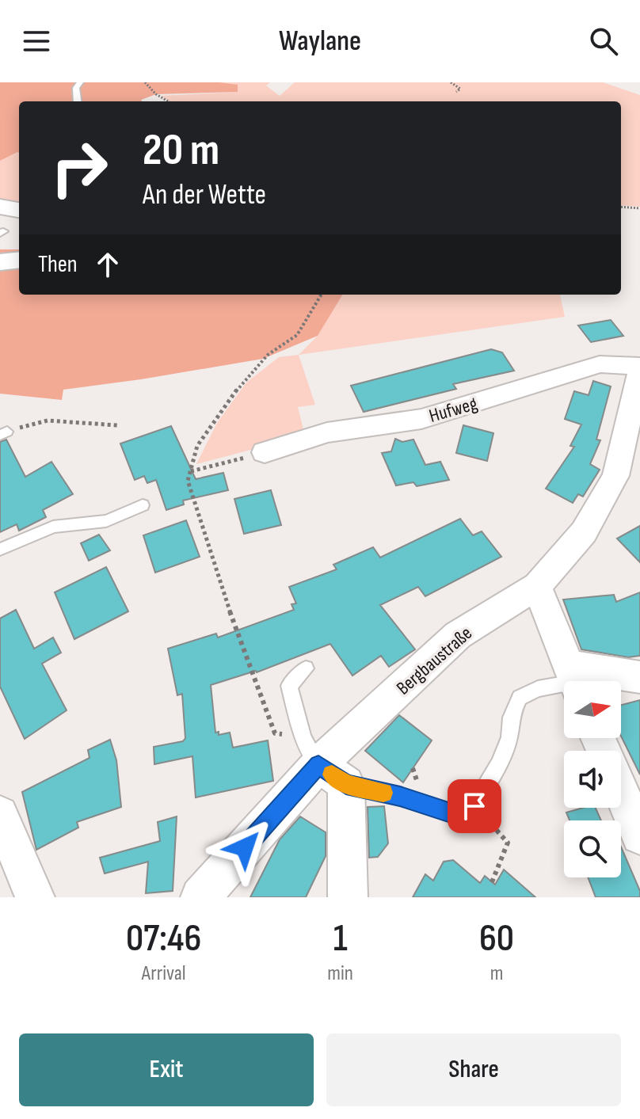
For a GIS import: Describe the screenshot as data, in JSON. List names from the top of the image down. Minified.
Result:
{"streets":{"street":["Hufweg","Bergbaustraße"]},"north":"right","page":{"header":"Waylane","turn":["20 m","An der Wette"],"then":"Then","eta":["07:46","Arrival","1","min","60","m"],"buttons":["Exit","Share"]}}
